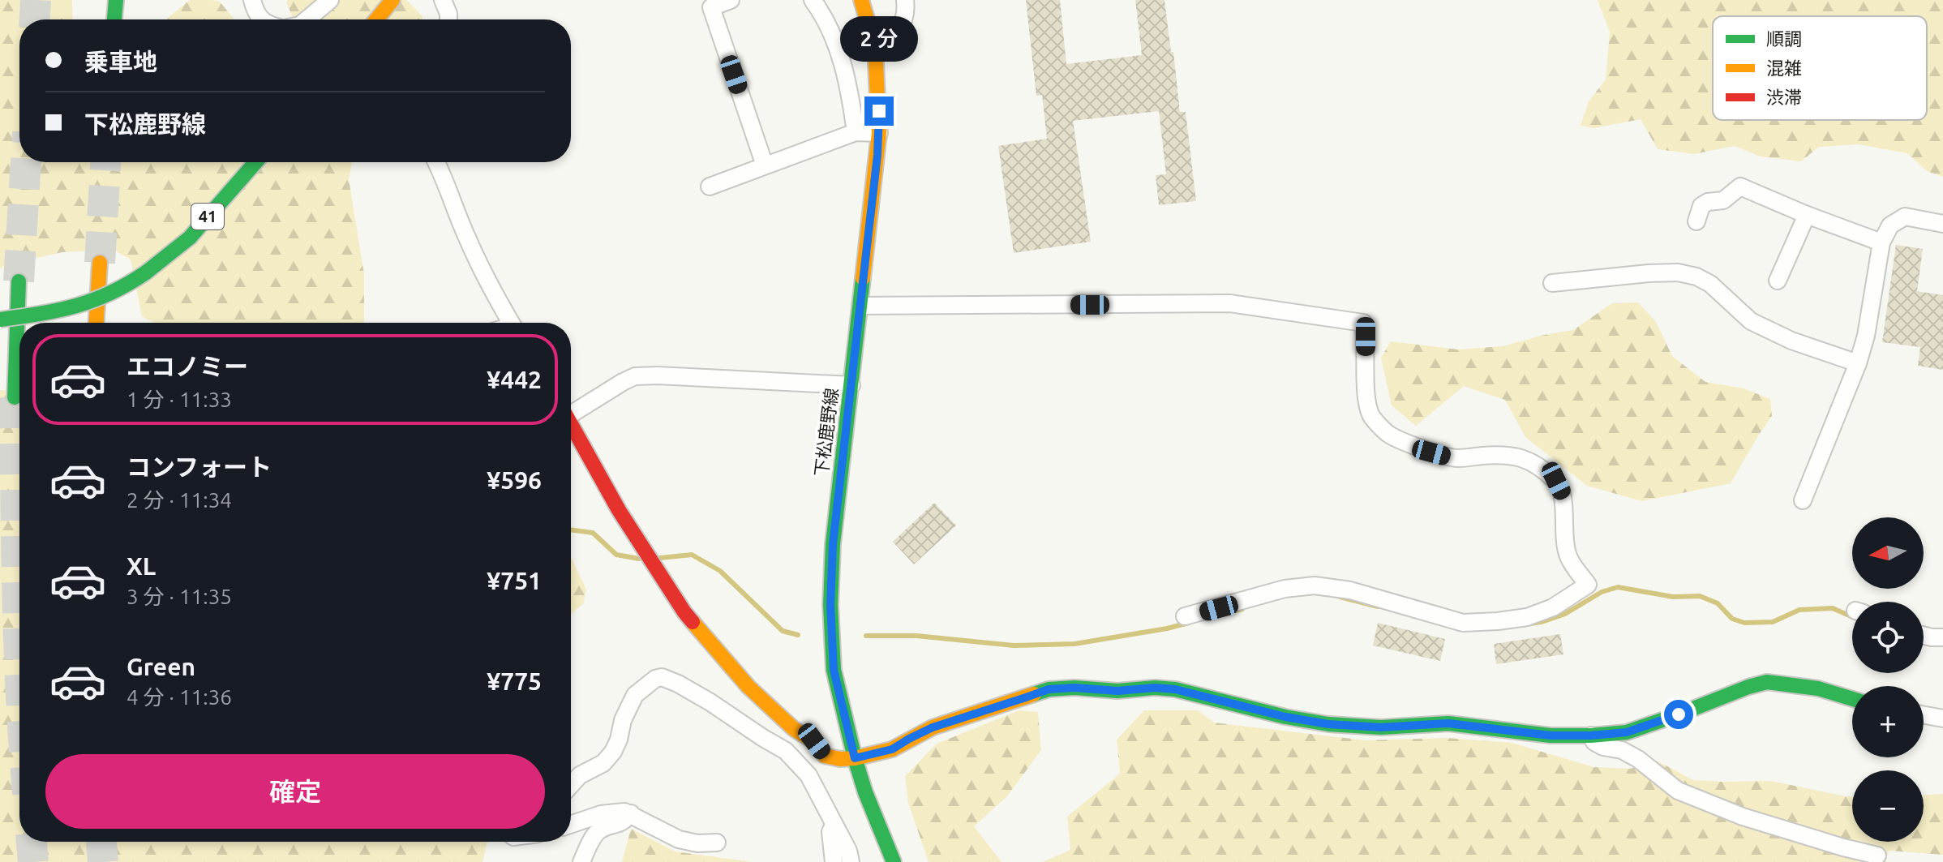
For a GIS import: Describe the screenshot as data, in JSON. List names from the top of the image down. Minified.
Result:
{"streets":{"main road":["41","下松鹿野線"]},"legend":["順調","混雑","渋滞"],"north":"left","page":{"bubble":"2 分","banner":["乗車地","下松鹿野線"],"list":[{"name":"エコノミー","note":"1 分 · 11:33","value":"¥442"},{"name":"コンフォート","note":"2 分 · 11:34","value":"¥596"},{"name":"XL","note":"3 分 · 11:35","value":"¥751"},{"name":"Green","note":"4 分 · 11:36","value":"¥775"}],"map_buttons":["+","−"],"buttons":"確定"}}
